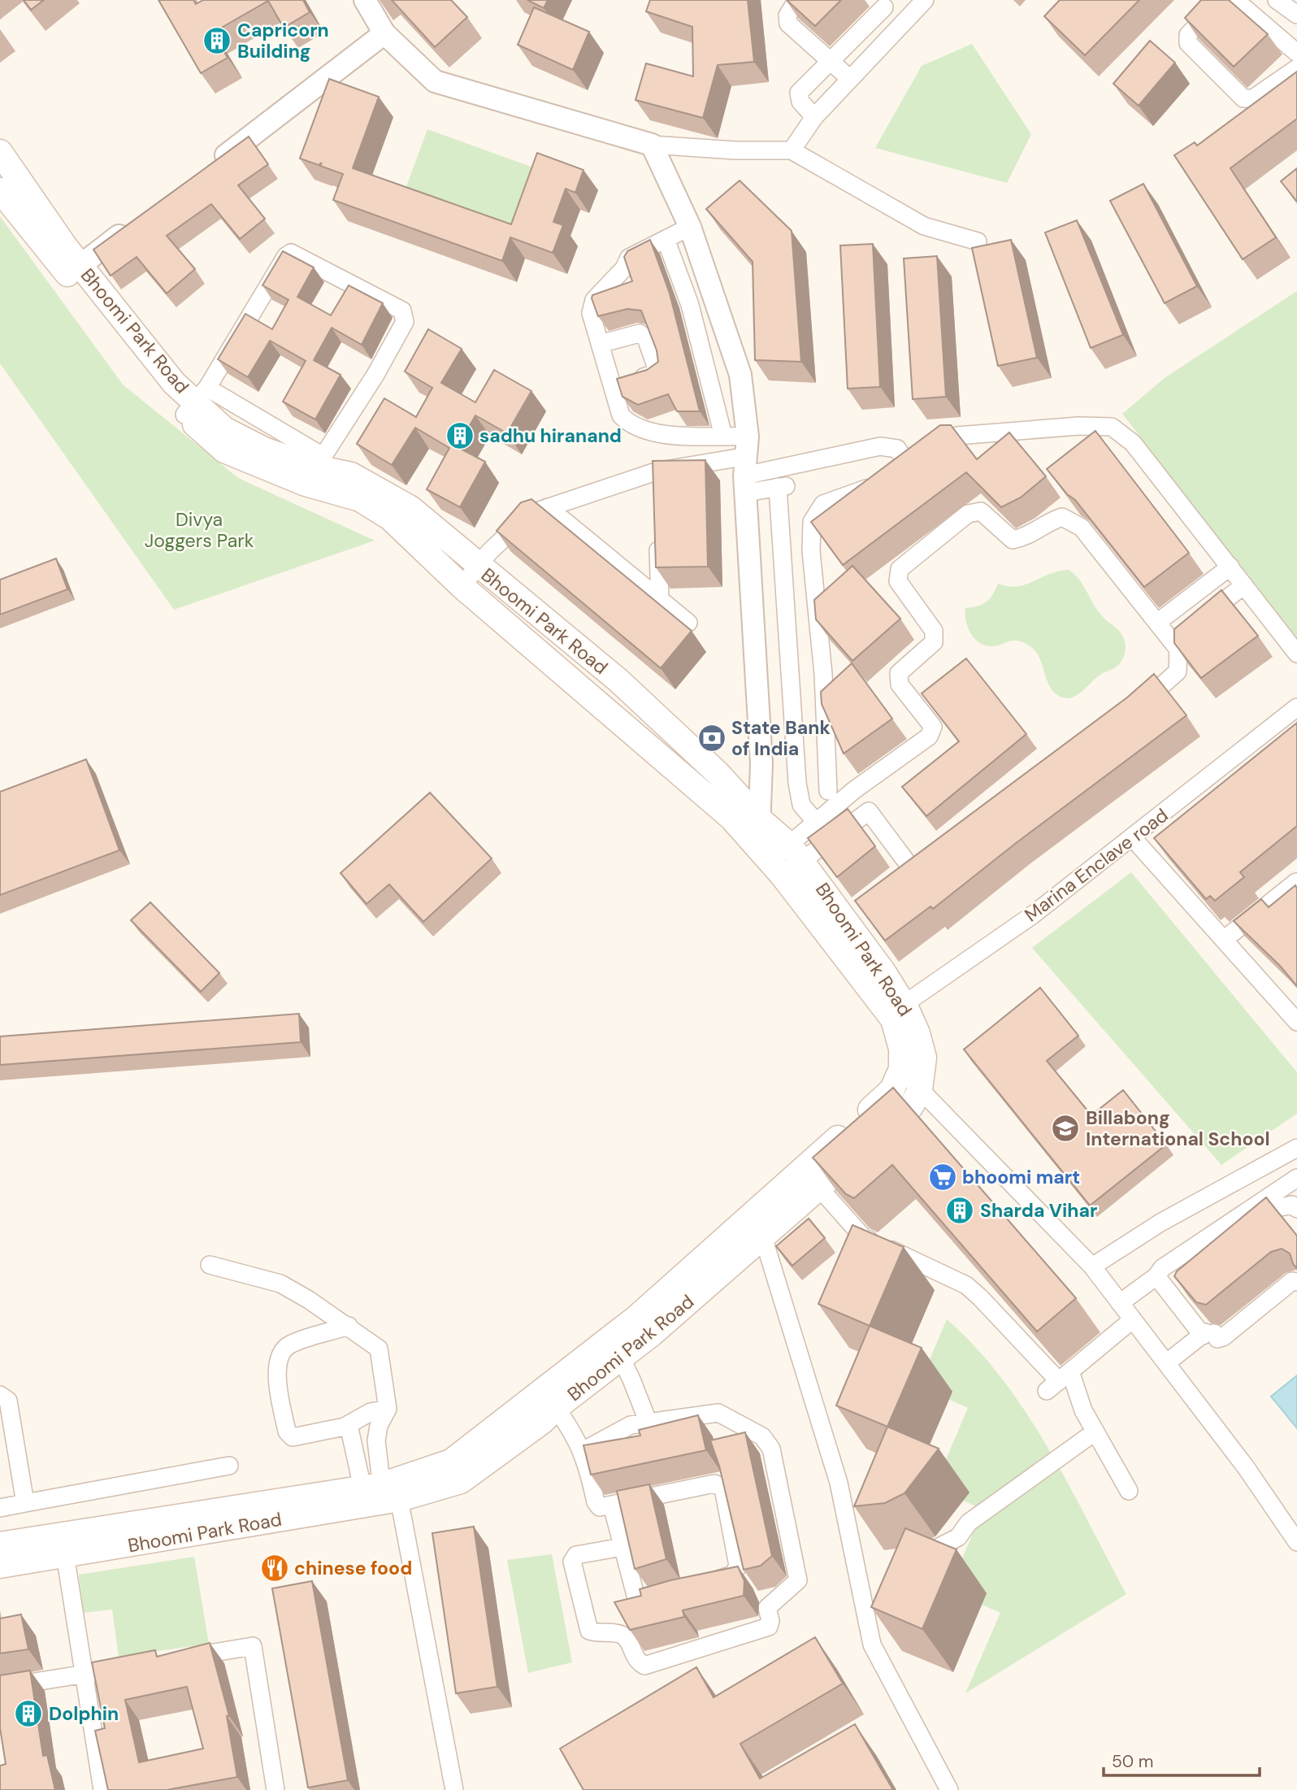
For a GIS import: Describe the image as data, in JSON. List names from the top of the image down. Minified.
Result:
{"streets":{"main road":["Bhoomi Park Road"],"street":["Marina Enclave road"]},"crossings":[["Bhoomi Park Road","Marina Enclave road"]],"parks":["Divya Joggers Park"],"places":{"building":["Capricorn Building","sadhu hiranand","Sharda Vihar","Dolphin"],"bank":["State Bank of India"],"school or university":["Billabong International School"],"supermarket":["bhoomi mart"],"restaurant":["chinese food"]},"scale_bar":"50 m"}
